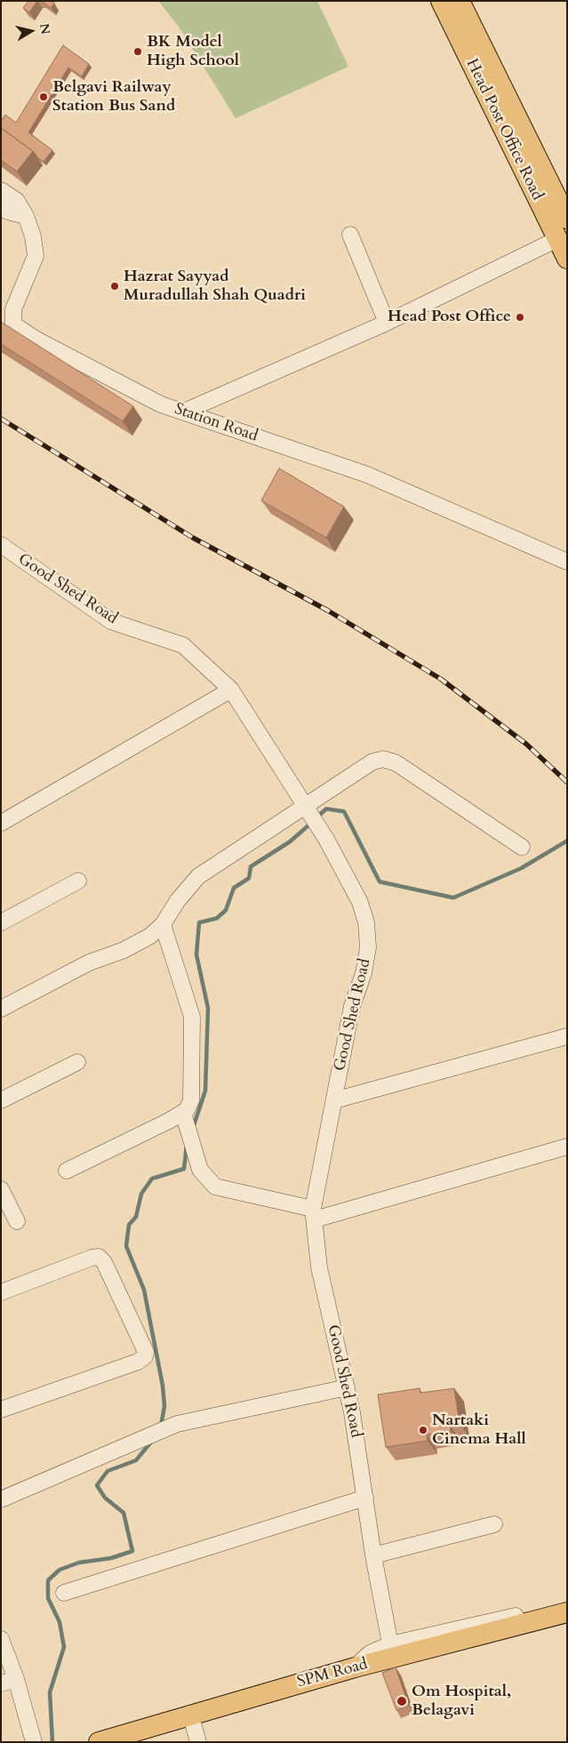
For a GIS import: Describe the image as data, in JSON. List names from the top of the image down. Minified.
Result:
{"streets":{"main road":["Head Post Office Road","SPM Road"],"street":["Station Road","Good Shed Road"]},"places":["BK Model High School","Belgavi Railway Station Bus Sand","Hazrat Sayyad Muradullah Shah Quadri","Head Post Office","Nartaki Cinema Hall","Om Hospital, Belagavi"],"north":"right"}
